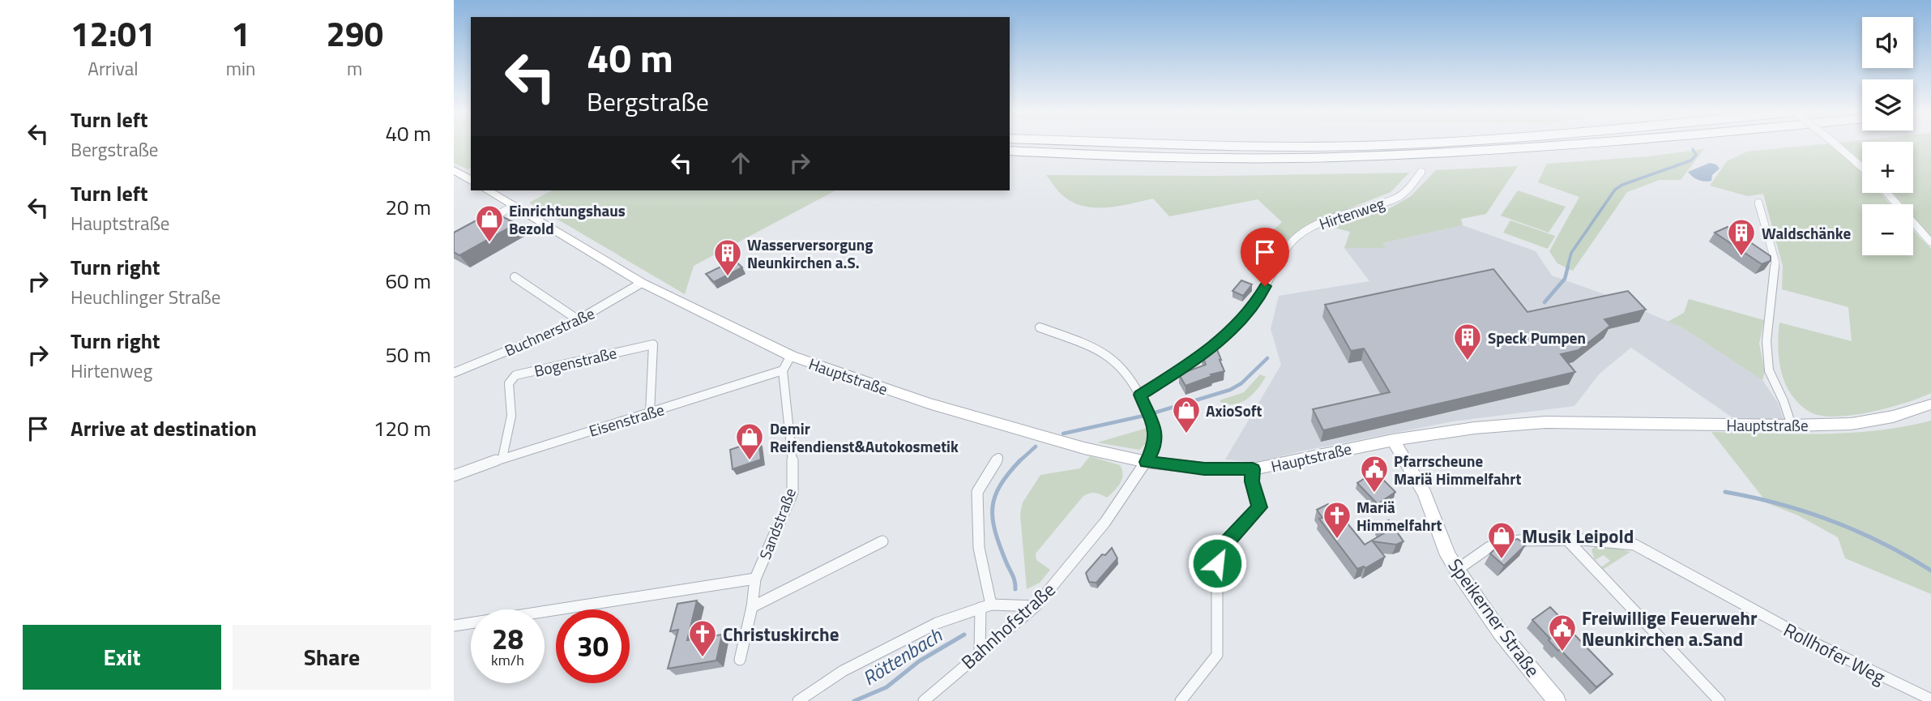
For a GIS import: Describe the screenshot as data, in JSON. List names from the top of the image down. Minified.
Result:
{"streets":{"main road":["Hauptstraße","Speikerner Straße"],"street":["Hirtenweg","Buchnerstraße","Bogenstraße","Eisenstraße","Sandstraße","Bahnhofstraße","Rollhofer Weg"]},"crossings":[["Hirtenweg","Bahnhofstraße"],["Buchnerstraße","Hauptstraße"],["Bogenstraße","Eisenstraße"],["Hauptstraße","Speikerner Straße"],["Hauptstraße","Bahnhofstraße"],["Eisenstraße","Sandstraße"],["Speikerner Straße","Rollhofer Weg"]],"water":["Röttenbach"],"places":{"shop":["Einrichtungshaus Bezold","AxioSoft","Demir Reifendienst&Autokosmetik","Musik Leipold"],"building":["Waldschänke","Wasserversorgung Neunkirchen a.S.","Speck Pumpen"],"public building":["Pfarrscheune Mariä Himmelfahrt","Freiwillige Feuerwehr Neunkirchen a.Sand"],"church":["Mariä Himmelfahrt","Christuskirche"]},"page":{"eta":["12:01","Arrival","1","min","290","m"],"map_buttons":["+","−"],"turn":["40 m","Bergstraße"],"list":[{"name":"Turn left","note":"Bergstraße","value":"40 m"},{"name":"Turn left","note":"Hauptstraße","value":"20 m"},{"name":"Turn right","note":"Heuchlinger Straße","value":"60 m"},{"name":"Turn right","note":"Hirtenweg","value":"50 m"},{"name":"Arrive at destination","value":"120 m"}],"speed":"28 km/h","limit":"30","buttons":["Exit","Share"]}}
